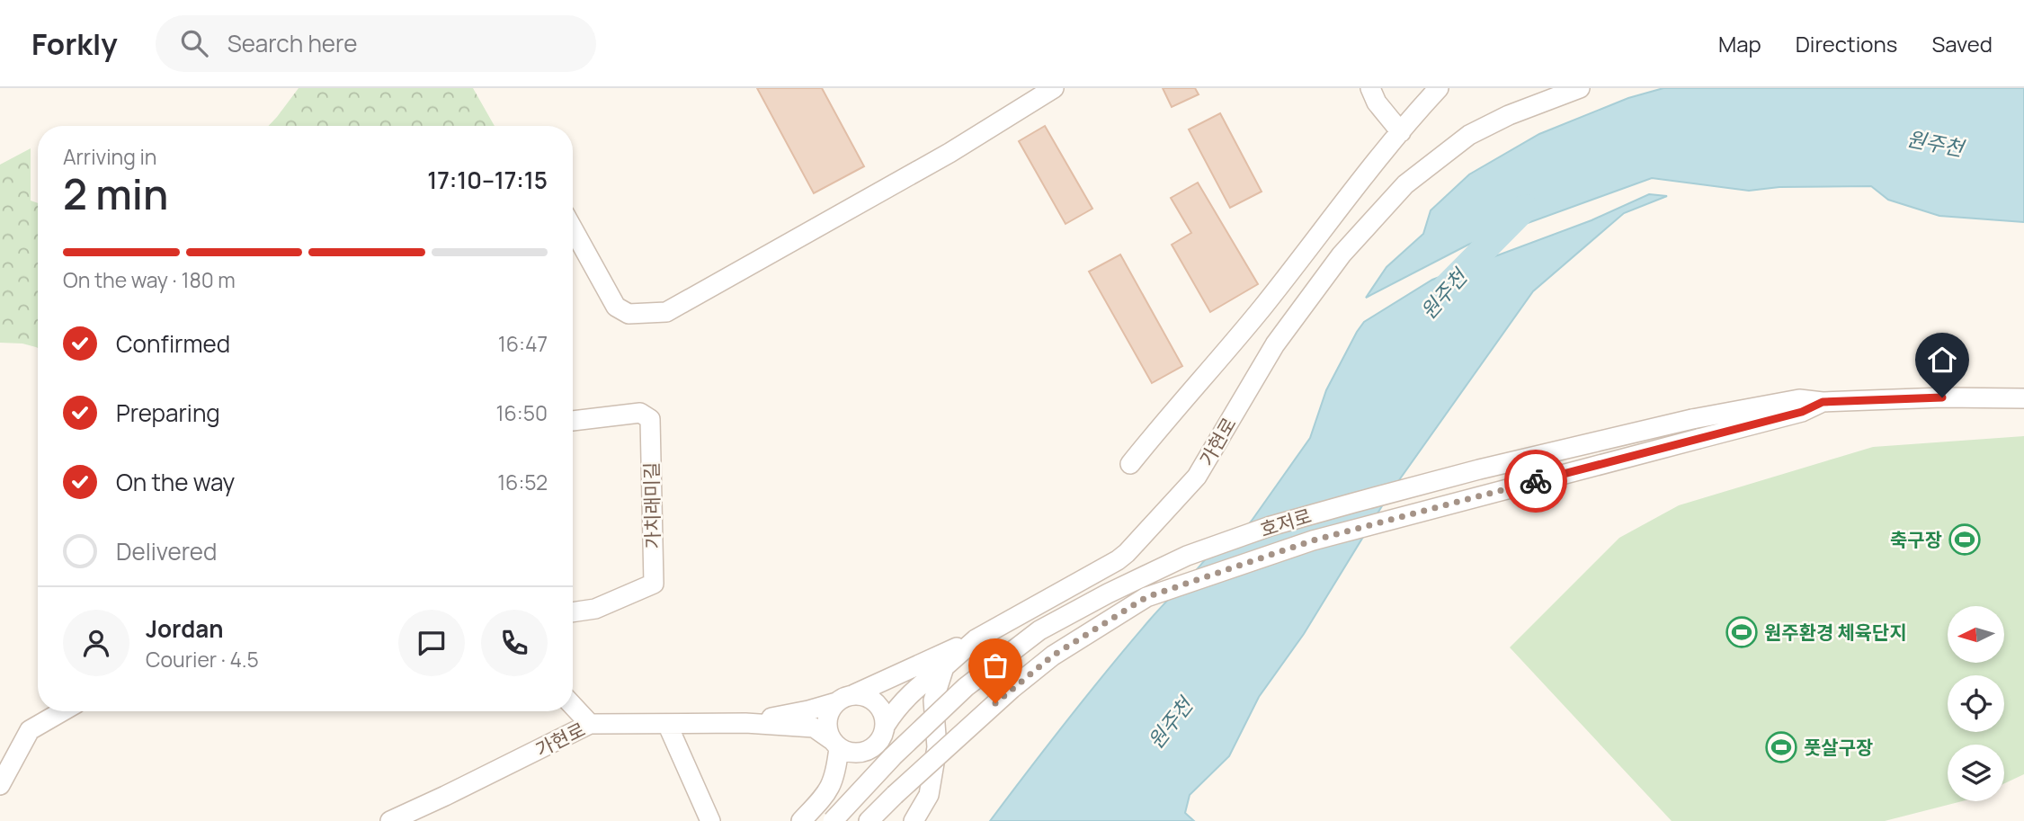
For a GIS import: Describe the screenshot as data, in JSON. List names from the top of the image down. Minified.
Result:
{"streets":{"street":["가현로","가치래미길","호저로"]},"water":["원주천"],"places":{"sports":["축구장","원주환경 체육단지","풋살구장"]},"north":"left","page":{"header":"Forkly","search":"Search here","nav":["Map","Directions","Saved"],"heading":["2 min","Arriving in","17:10–17:15"],"panel":["Jordan","Courier · 4.5"],"bar":"On the way · 180 m","list":[["Confirmed","16:47"],["Preparing","16:50"],["On the way","16:52"],"Delivered"]}}
